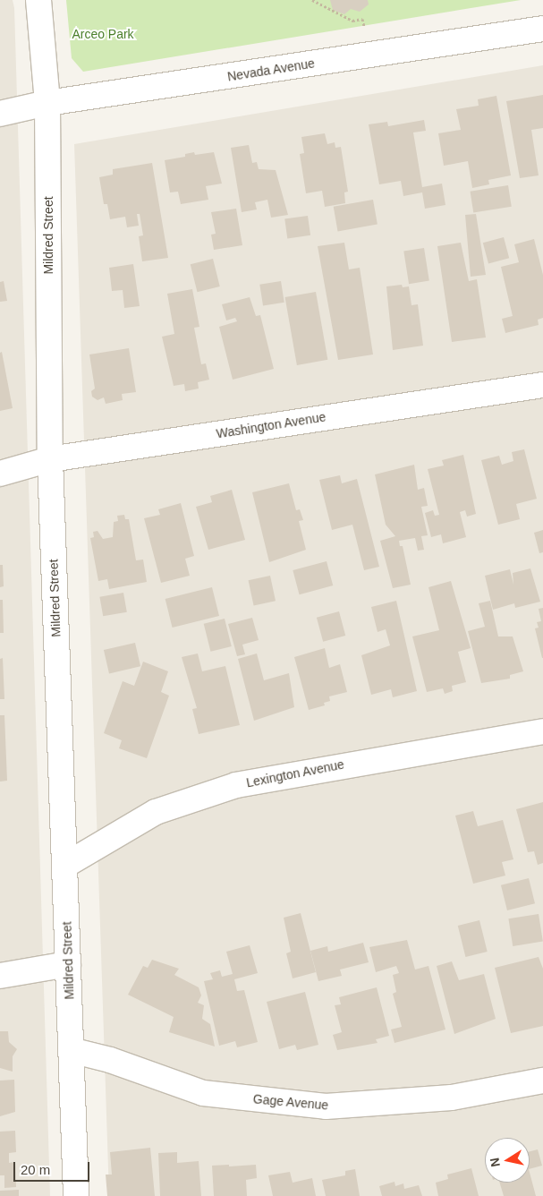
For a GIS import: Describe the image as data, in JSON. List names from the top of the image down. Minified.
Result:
{"streets":{"street":["Nevada Avenue","Mildred Street","Washington Avenue","Lexington Avenue","Gage Avenue"]},"crossings":[["Nevada Avenue","Mildred Street"],["Mildred Street","Washington Avenue"],["Mildred Street","Lexington Avenue"],["Mildred Street","Gage Avenue"]],"parks":["Arceo Park"],"scale_bar":"20 m","north":"left"}
